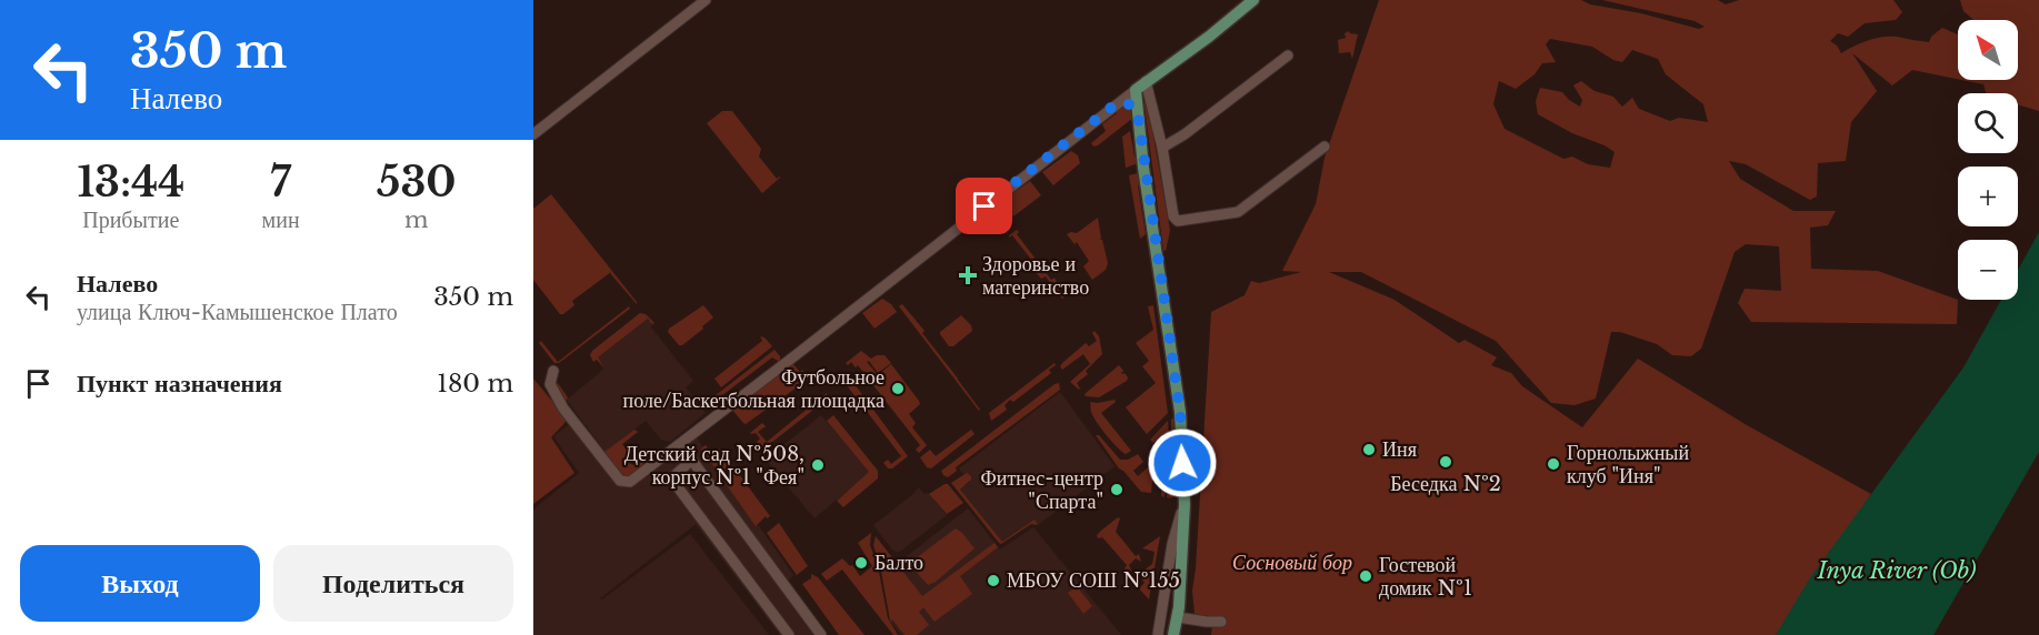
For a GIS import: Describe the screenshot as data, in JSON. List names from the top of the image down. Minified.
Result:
{"water":["Inya River (Ob)"],"parks":["Сосновый бор"],"places":{"health":["Здоровье и материнство"],"other":["Футбольное поле/Баскетбольная площадка","Иня","Беседка №2","Горнолыжный клуб \"Иня\"","Детский сад №508, корпус №1 \"Фея\"","Фитнес-центр \"Спарта\"","Балто","Гостевой домик №1","МБОУ СОШ №155"]},"north":"top left","page":{"turn":["350 m","Налево"],"map_buttons":["+","−"],"eta":["13:44","Прибытие","7","мин","530","m"],"list":[{"name":"Налево","note":"улица Ключ-Камышенское Плато","value":"350 m"},{"name":"Пункт назначения","value":"180 m"}],"buttons":["Выход","Поделиться"]}}
